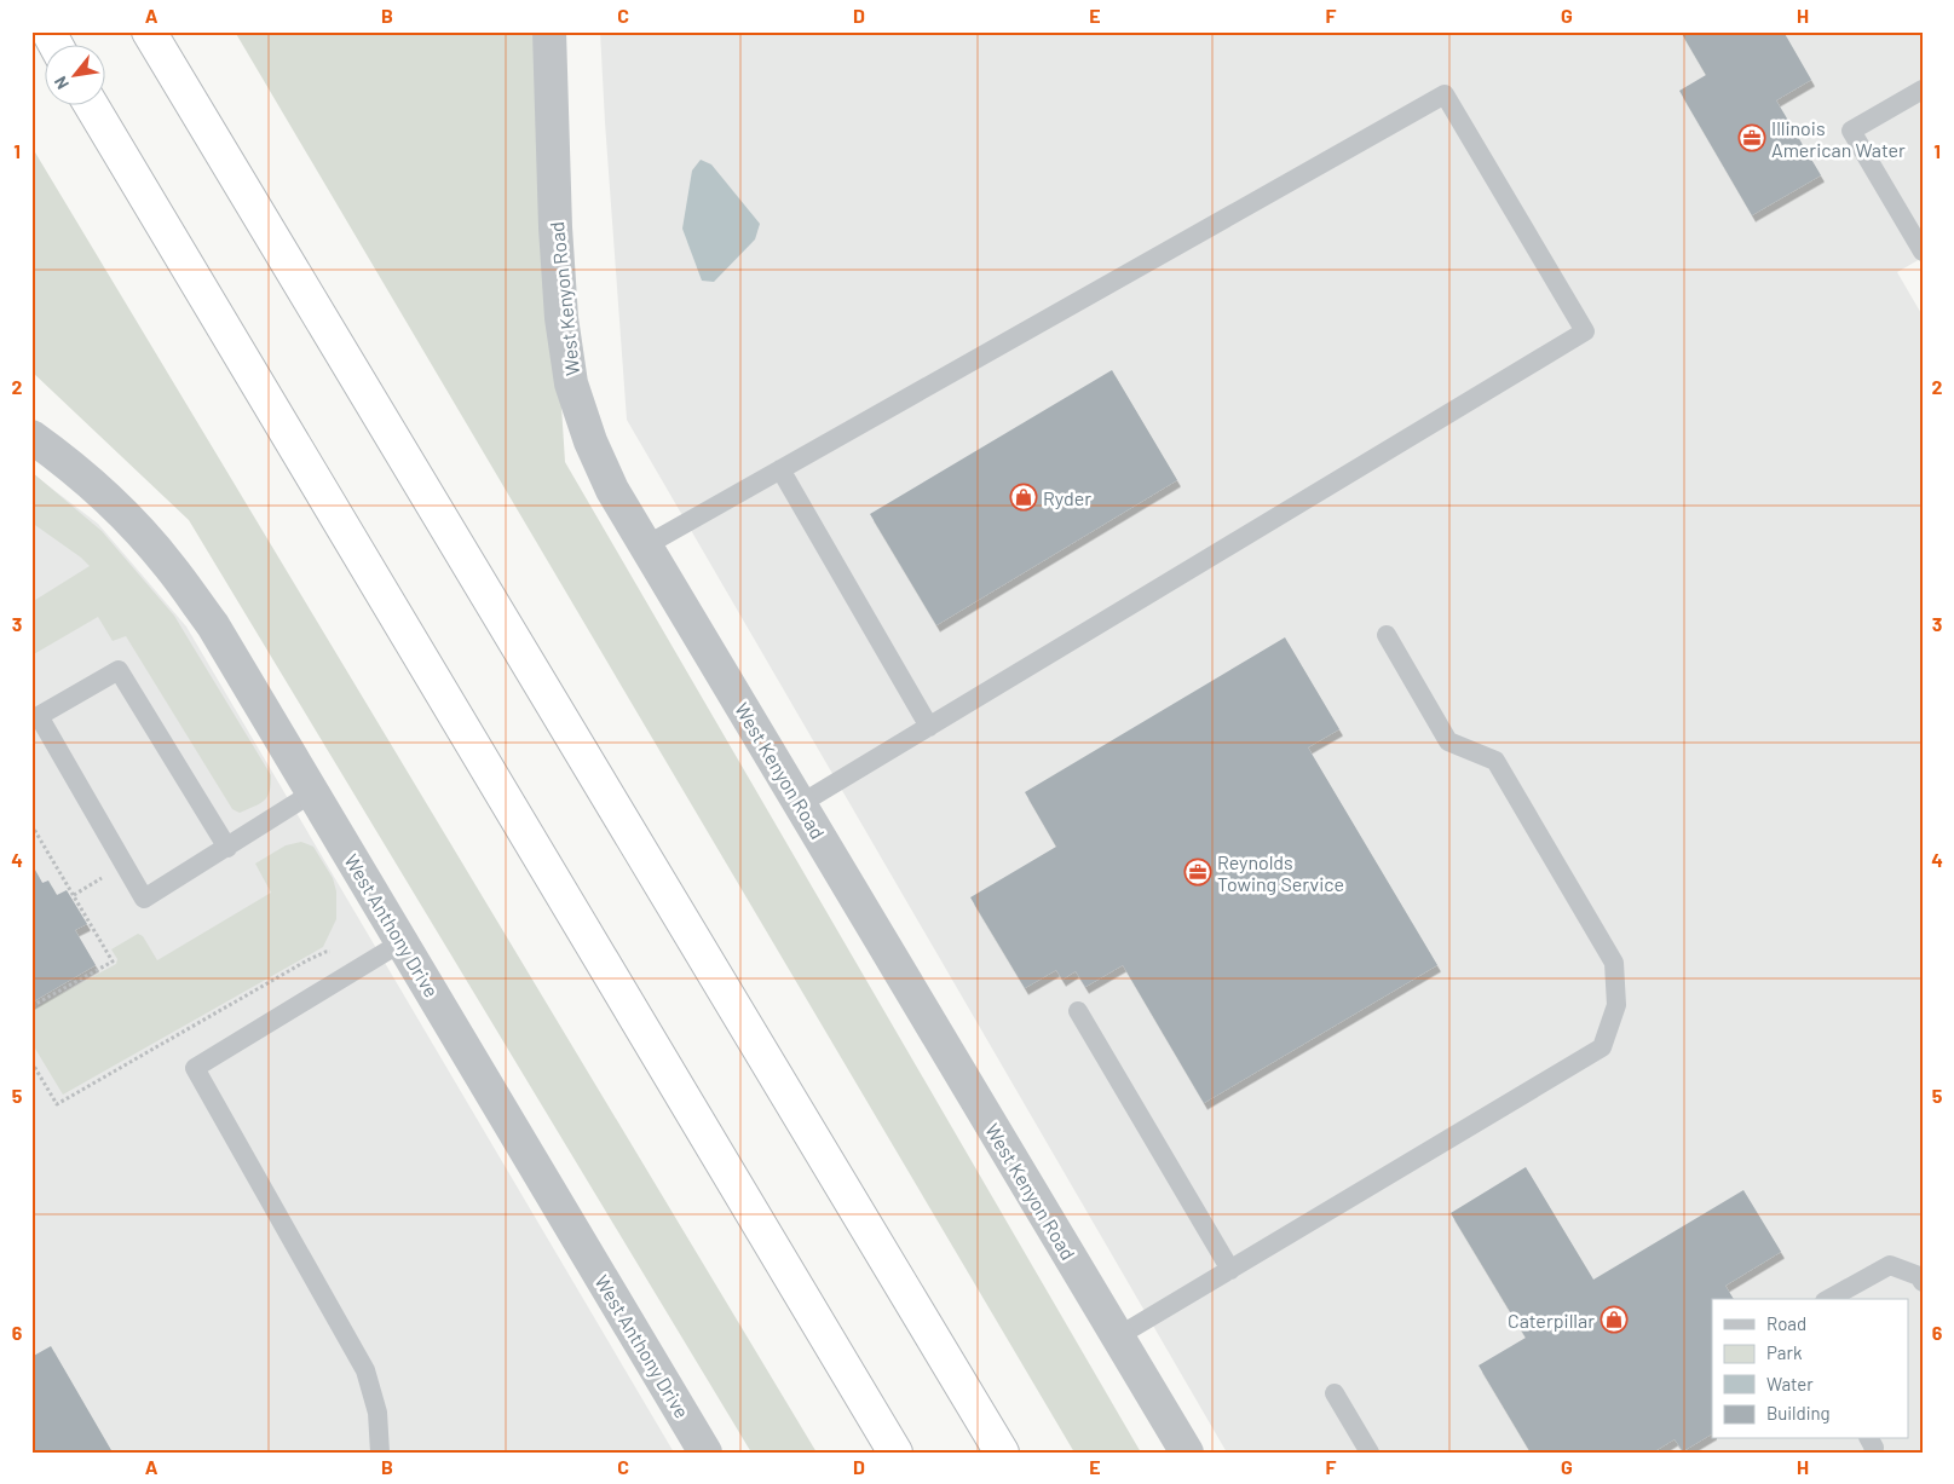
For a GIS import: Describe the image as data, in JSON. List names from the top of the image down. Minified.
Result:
{"streets":{"street":["West Kenyon Road","West Anthony Drive"]},"places":{"office":["Illinois American Water","Reynolds Towing Service"],"shop":["Ryder","Caterpillar"]},"legend":["Road","Park","Water","Building"],"north":"bottom left","grid":{"columns":["A","B","C","D","E","F","G","H"],"rows":["1","2","3","4","5","6"]}}
